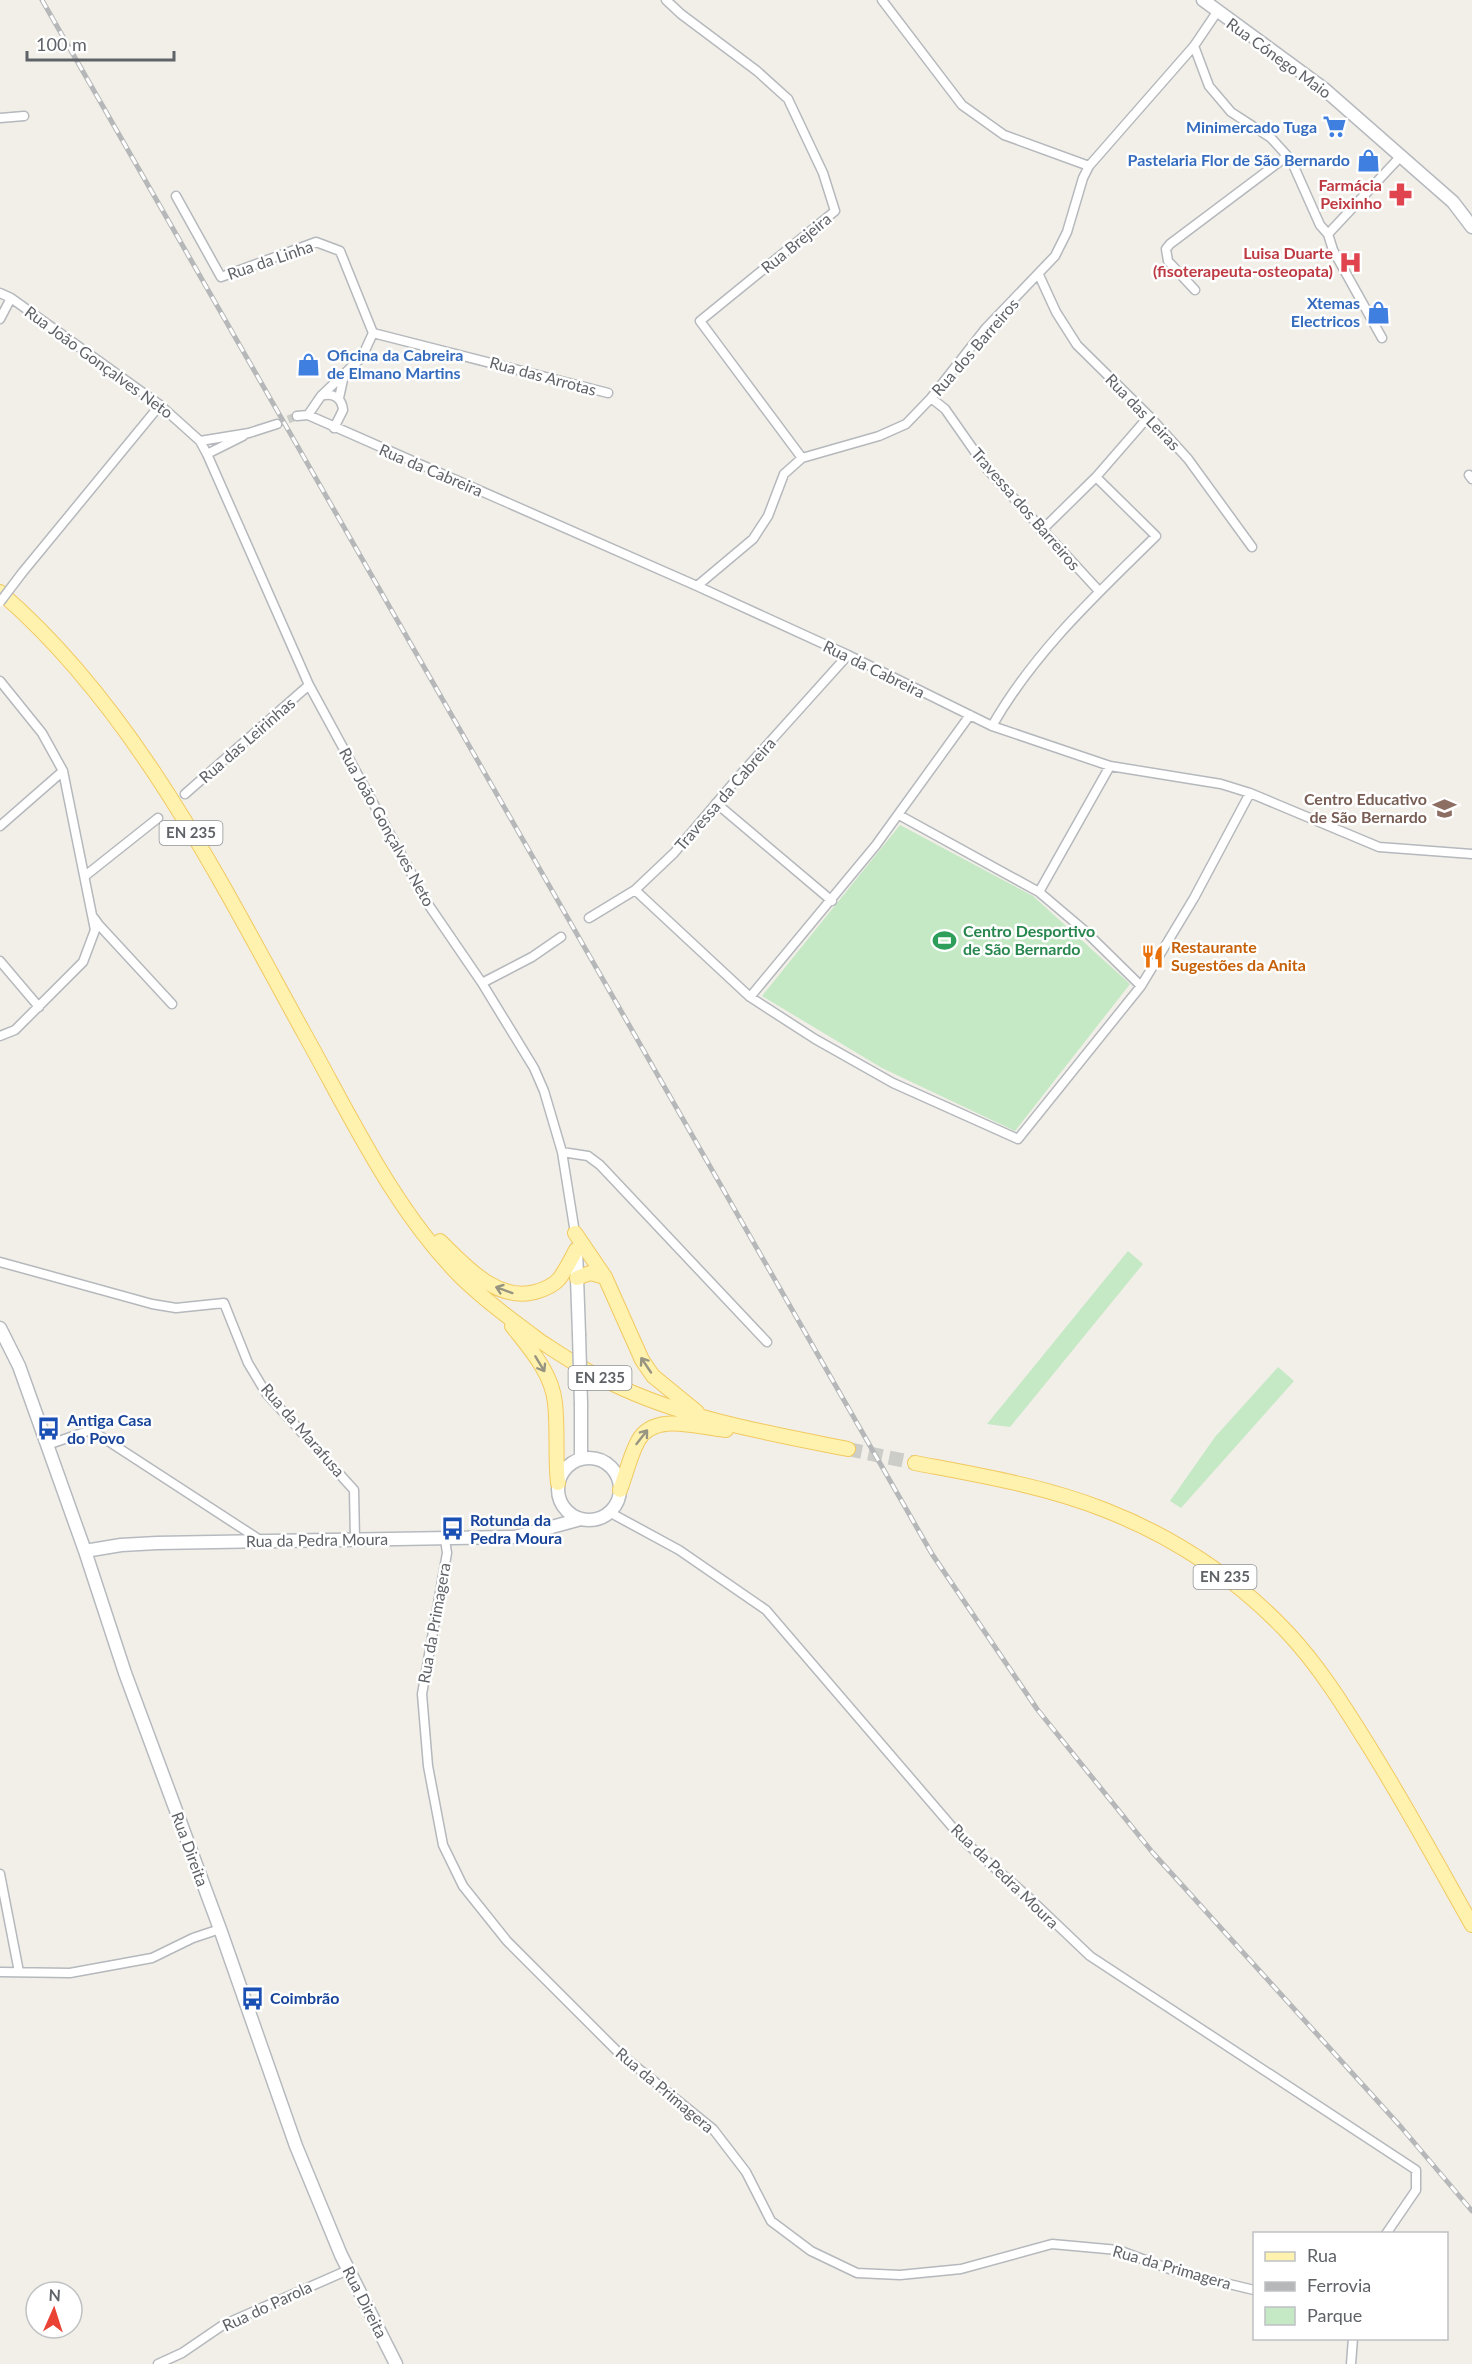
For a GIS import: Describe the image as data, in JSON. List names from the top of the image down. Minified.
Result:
{"streets":{"main road":["Rua Cónego Maio","Rua João Gonçalves Neto","EN 235","Rua da Pedra Moura","Rua Direita"],"street":["Rua Brejeira","Rua da Linha","Rua dos Barreiros","Rua das Arrotas","Rua das Leiras","Rua da Cabreira","Travessa dos Barreiros","Rua das Leirinhas","Travessa da Cabreira","Rua da Marafusa","Rua da Primagera","Rua do Parola"]},"crossings":[["Rua Cónego Maio","Rua dos Barreiros"],["Rua Brejeira","Rua dos Barreiros"],["Rua da Linha","Rua das Arrotas"],["Rua dos Barreiros","Rua das Leiras"],["Rua dos Barreiros","Travessa dos Barreiros"],["Rua João Gonçalves Neto","Rua das Leirinhas"],["Rua João Gonçalves Neto","Rua da Pedra Moura"],["Rua da Cabreira","Travessa da Cabreira"],["Rua da Marafusa","Rua da Pedra Moura"],["Rua da Pedra Moura","Rua da Primagera"],["Rua da Pedra Moura","Rua Direita"],["Rua Direita","Rua do Parola"]],"places":{"supermarket":["Minimercado Tuga"],"shop":["Pastelaria Flor de São Bernardo","Xtemas Electricos","Oficina da Cabreira de Elmano Martins"],"pharmacy":["Farmácia Peixinho"],"hospital":["Luisa Duarte (fisoterapeuta-osteopata)"],"school or university":["Centro Educativo de São Bernardo"],"sports":["Centro Desportivo de São Bernardo"],"restaurant":["Restaurante Sugestões da Anita"],"bus stop":["Antiga Casa do Povo","Rotunda da Pedra Moura","Coimbrão"]},"legend":["Rua","Ferrovia","Parque"],"scale_bar":"100 m","north":"top"}
